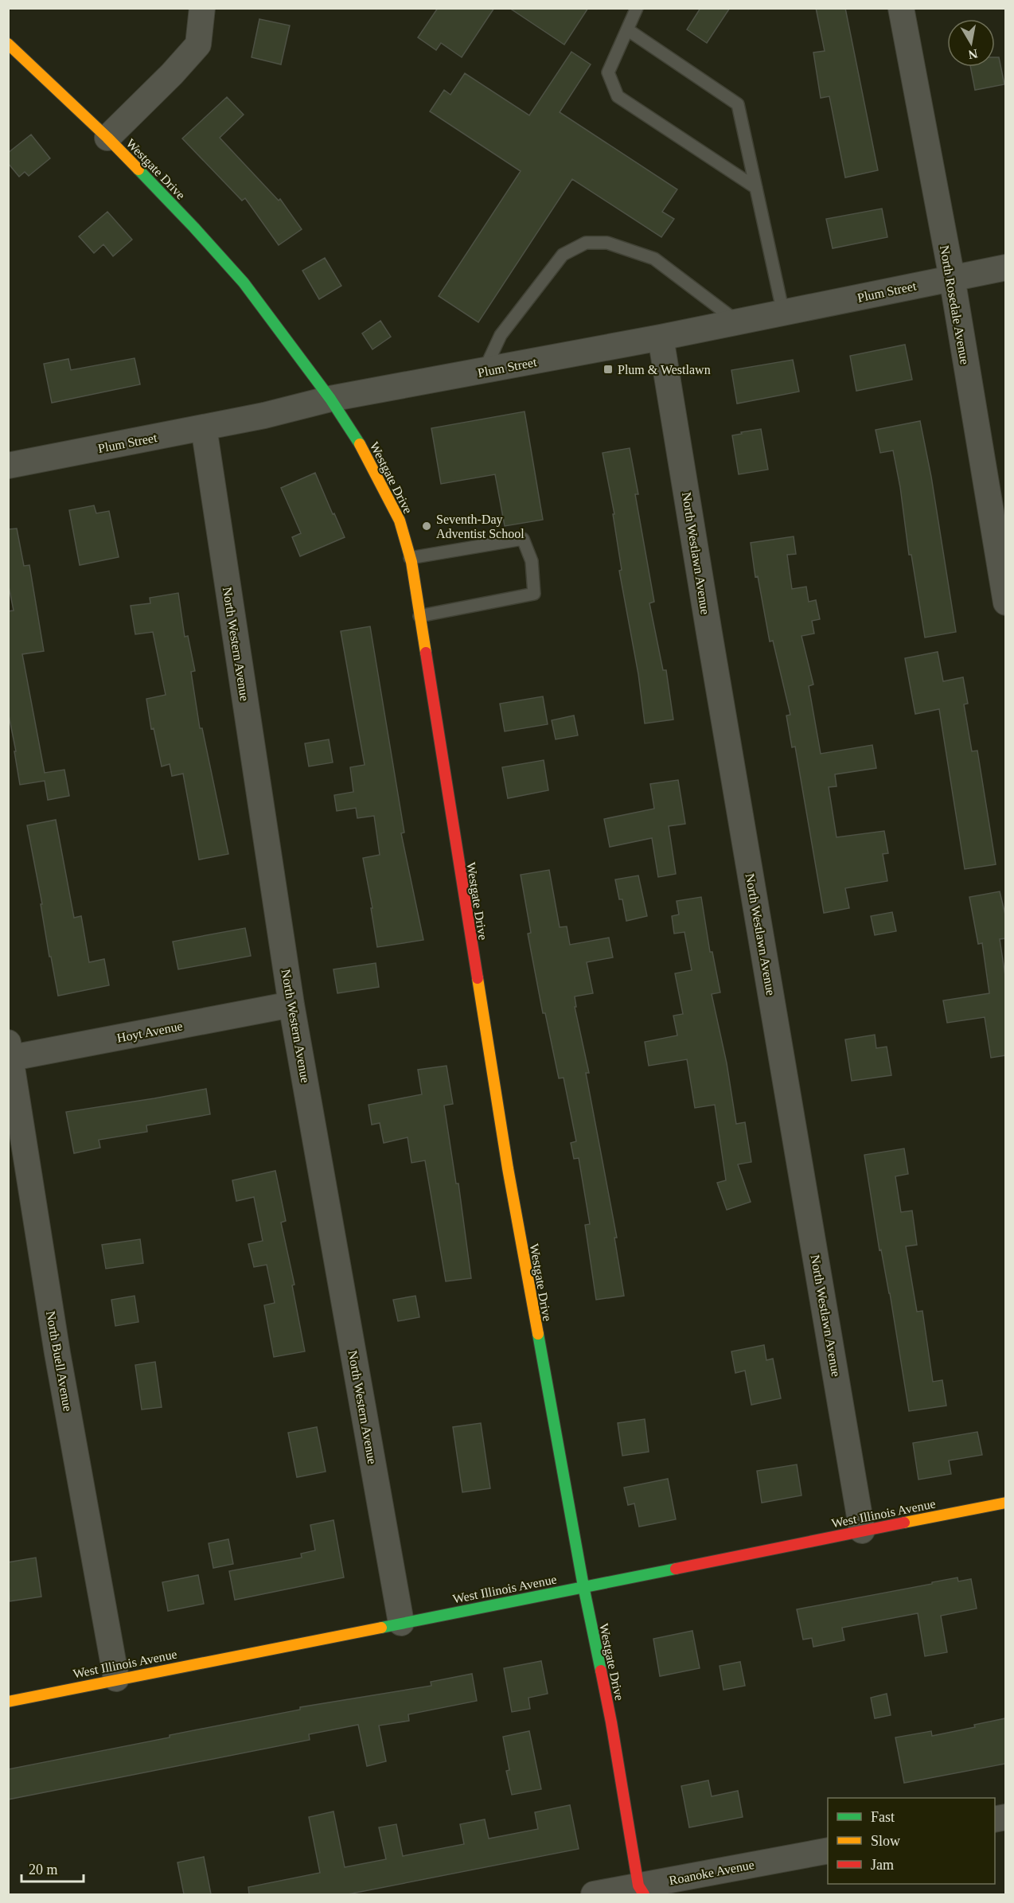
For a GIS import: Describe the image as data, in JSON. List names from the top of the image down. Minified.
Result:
{"streets":{"street":["Westgate Drive","Plum Street","North Rosedale Avenue","North Westlawn Avenue","North Western Avenue","Hoyt Avenue","North Buell Avenue","West Illinois Avenue","Roanoke Avenue"]},"crossings":[["Westgate Drive","Plum Street"],["Westgate Drive","West Illinois Avenue"],["Westgate Drive","Roanoke Avenue"],["Plum Street","North Rosedale Avenue"],["Plum Street","North Westlawn Avenue"],["Plum Street","North Western Avenue"],["North Westlawn Avenue","West Illinois Avenue"],["North Western Avenue","Hoyt Avenue"],["North Western Avenue","West Illinois Avenue"],["Hoyt Avenue","North Buell Avenue"],["North Buell Avenue","West Illinois Avenue"]],"places":{"transit":["Plum & Westlawn"],"other":["Seventh-Day Adventist School"]},"legend":["Fast","Slow","Jam"],"scale_bar":"20 m","north":"bottom"}
